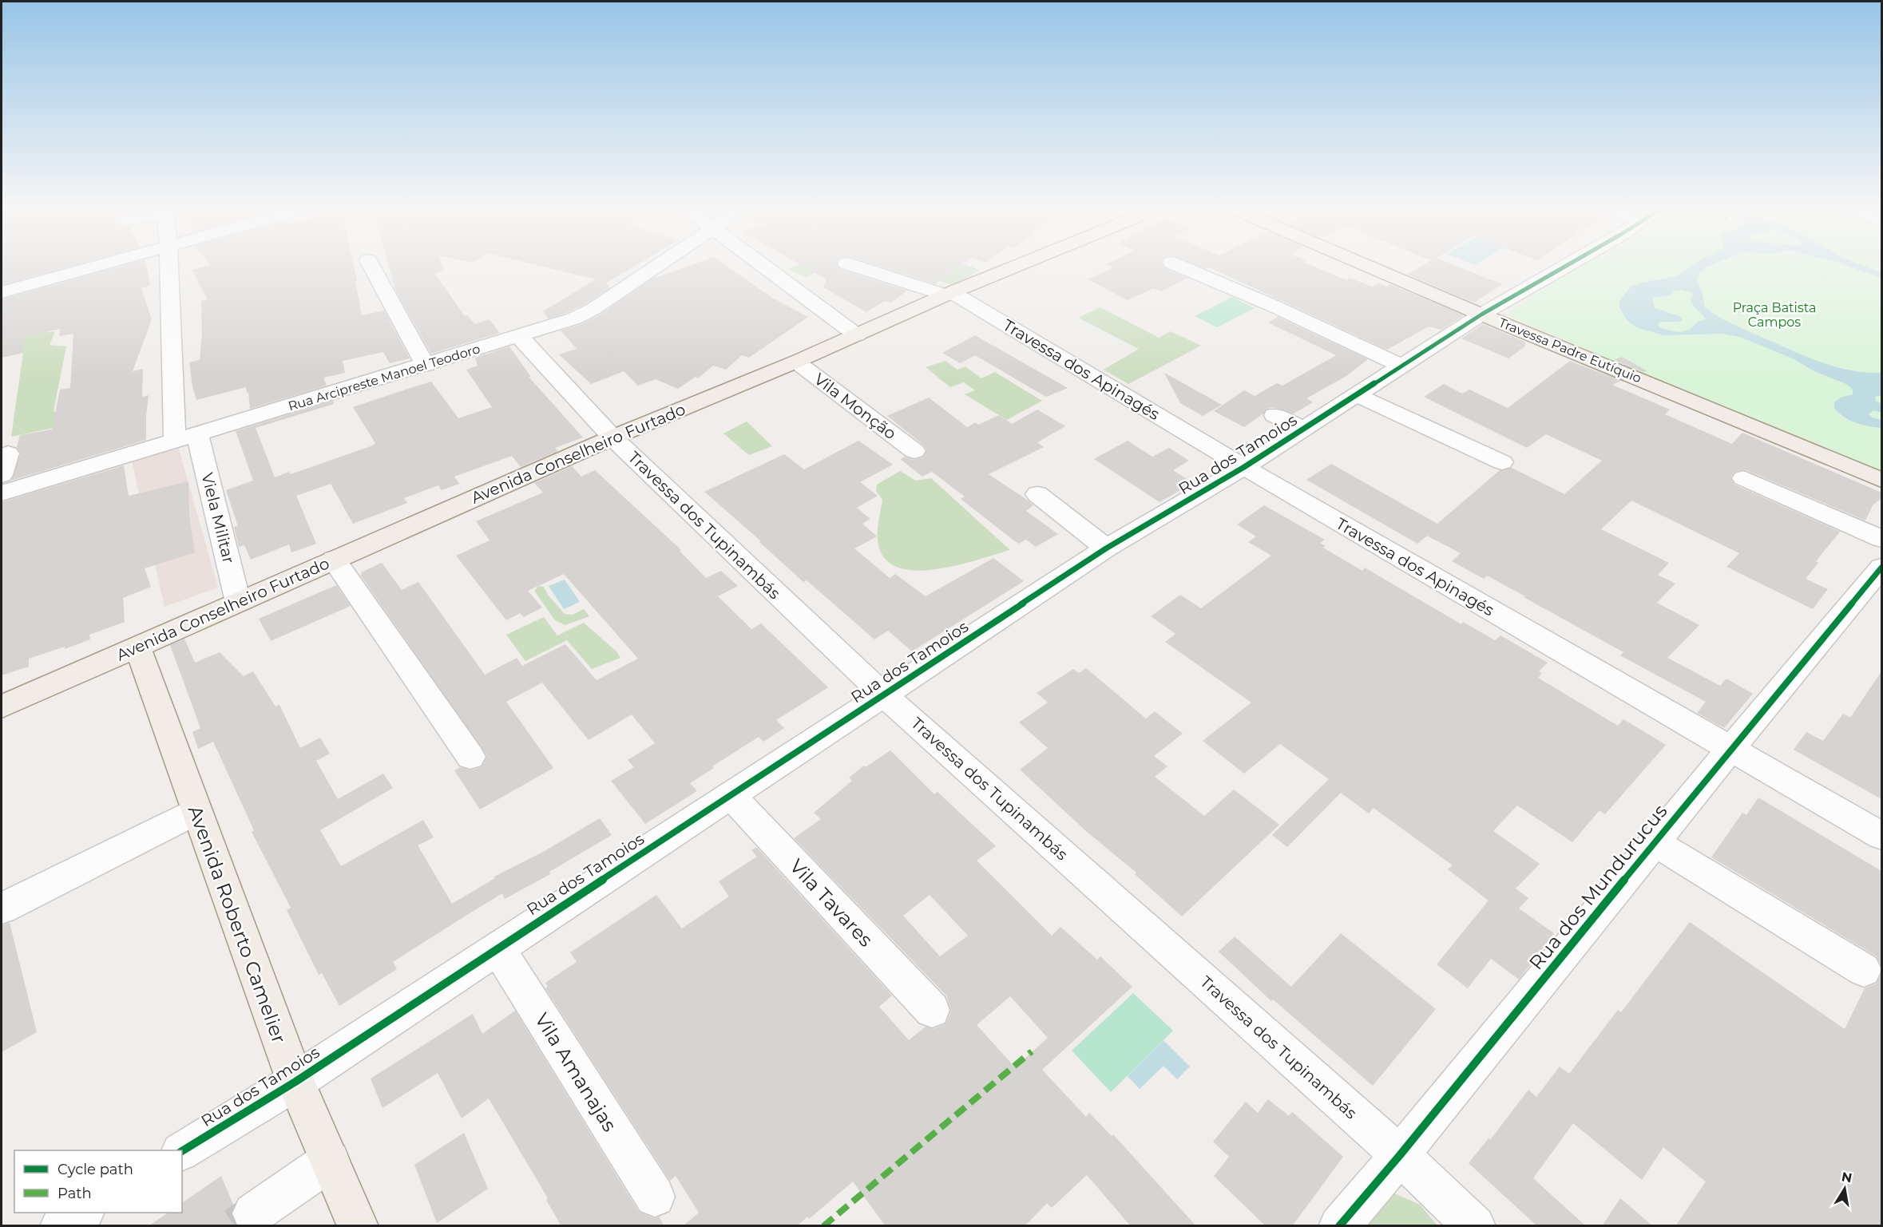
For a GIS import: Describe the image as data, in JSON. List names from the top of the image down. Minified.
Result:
{"streets":{"main road":["Travessa Padre Eutíquio","Avenida Conselheiro Furtado","Avenida Roberto Camelier"],"street":["Travessa dos Apinagés","Rua Arcipreste Manoel Teodoro","Vila Monção","Rua dos Tamoios","Viela Militar","Travessa dos Tupinambás","Rua dos Mundurucus","Vila Tavares","Vila Amanajas"]},"crossings":[["Travessa Padre Eutíquio","Rua dos Tamoios"],["Travessa dos Apinagés","Avenida Conselheiro Furtado"],["Travessa dos Apinagés","Rua dos Tamoios"],["Travessa dos Apinagés","Rua dos Mundurucus"],["Rua Arcipreste Manoel Teodoro","Viela Militar"],["Rua Arcipreste Manoel Teodoro","Travessa dos Tupinambás"],["Vila Monção","Avenida Conselheiro Furtado"],["Avenida Conselheiro Furtado","Viela Militar"],["Avenida Conselheiro Furtado","Travessa dos Tupinambás"],["Avenida Conselheiro Furtado","Avenida Roberto Camelier"],["Rua dos Tamoios","Travessa dos Tupinambás"],["Rua dos Tamoios","Vila Tavares"],["Rua dos Tamoios","Avenida Roberto Camelier"],["Rua dos Tamoios","Vila Amanajas"],["Travessa dos Tupinambás","Rua dos Mundurucus"]],"parks":["Praça Batista Campos"],"legend":["Cycle path","Path"],"north":"top"}
